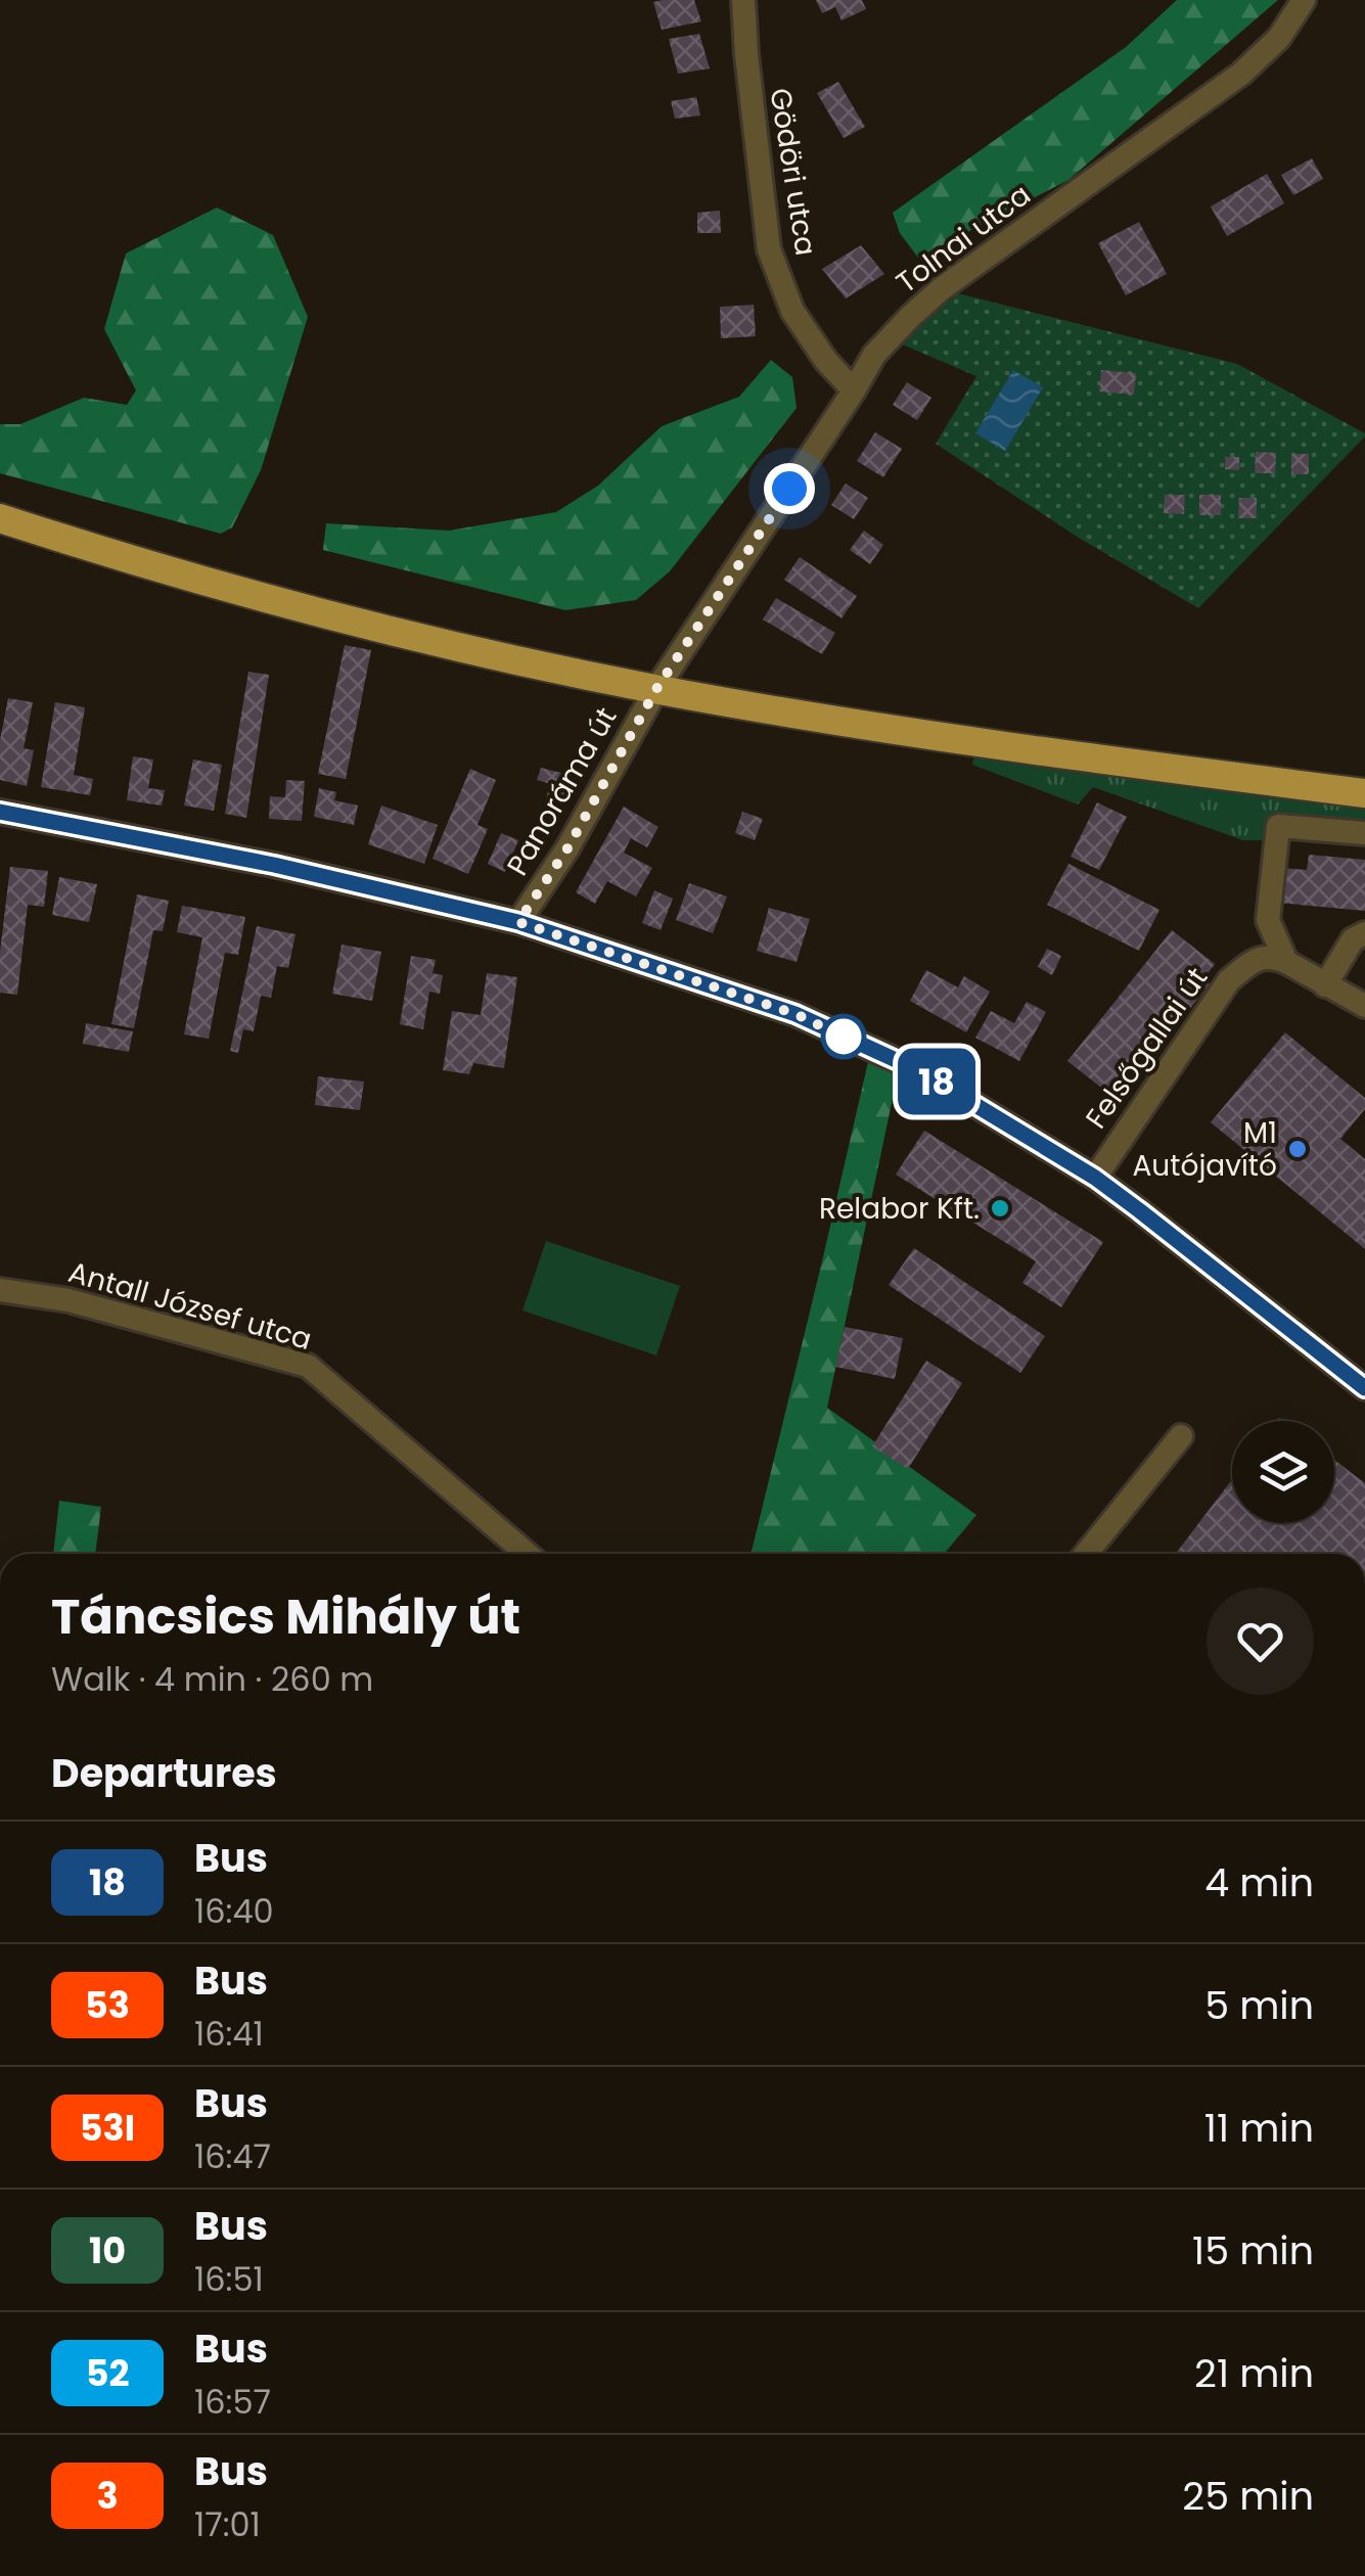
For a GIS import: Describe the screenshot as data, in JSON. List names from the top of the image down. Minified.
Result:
{"streets":{"street":["Gödöri utca","Tolnai utca","Panoráma út","Felsőgallai út","Antall József utca"]},"crossings":[["Gödöri utca","Tolnai utca"],["Tolnai utca","Panoráma út"]],"places":["M1 Autójavító","Relabor Kft."],"lines":["bus line 18"],"page":{"on_map":"18","heading":[["Táncsics Mihály út","Walk · 4 min · 260 m"],"Departures"],"list":[{"mark":"18","name":"Bus","note":"16:40","value":"4 min"},{"mark":"53","name":"Bus","note":"16:41","value":"5 min"},{"mark":"53I","name":"Bus","note":"16:47","value":"11 min"},{"mark":"10","name":"Bus","note":"16:51","value":"15 min"},{"mark":"52","name":"Bus","note":"16:57","value":"21 min"},{"mark":"3","name":"Bus","note":"17:01","value":"25 min"}]}}
